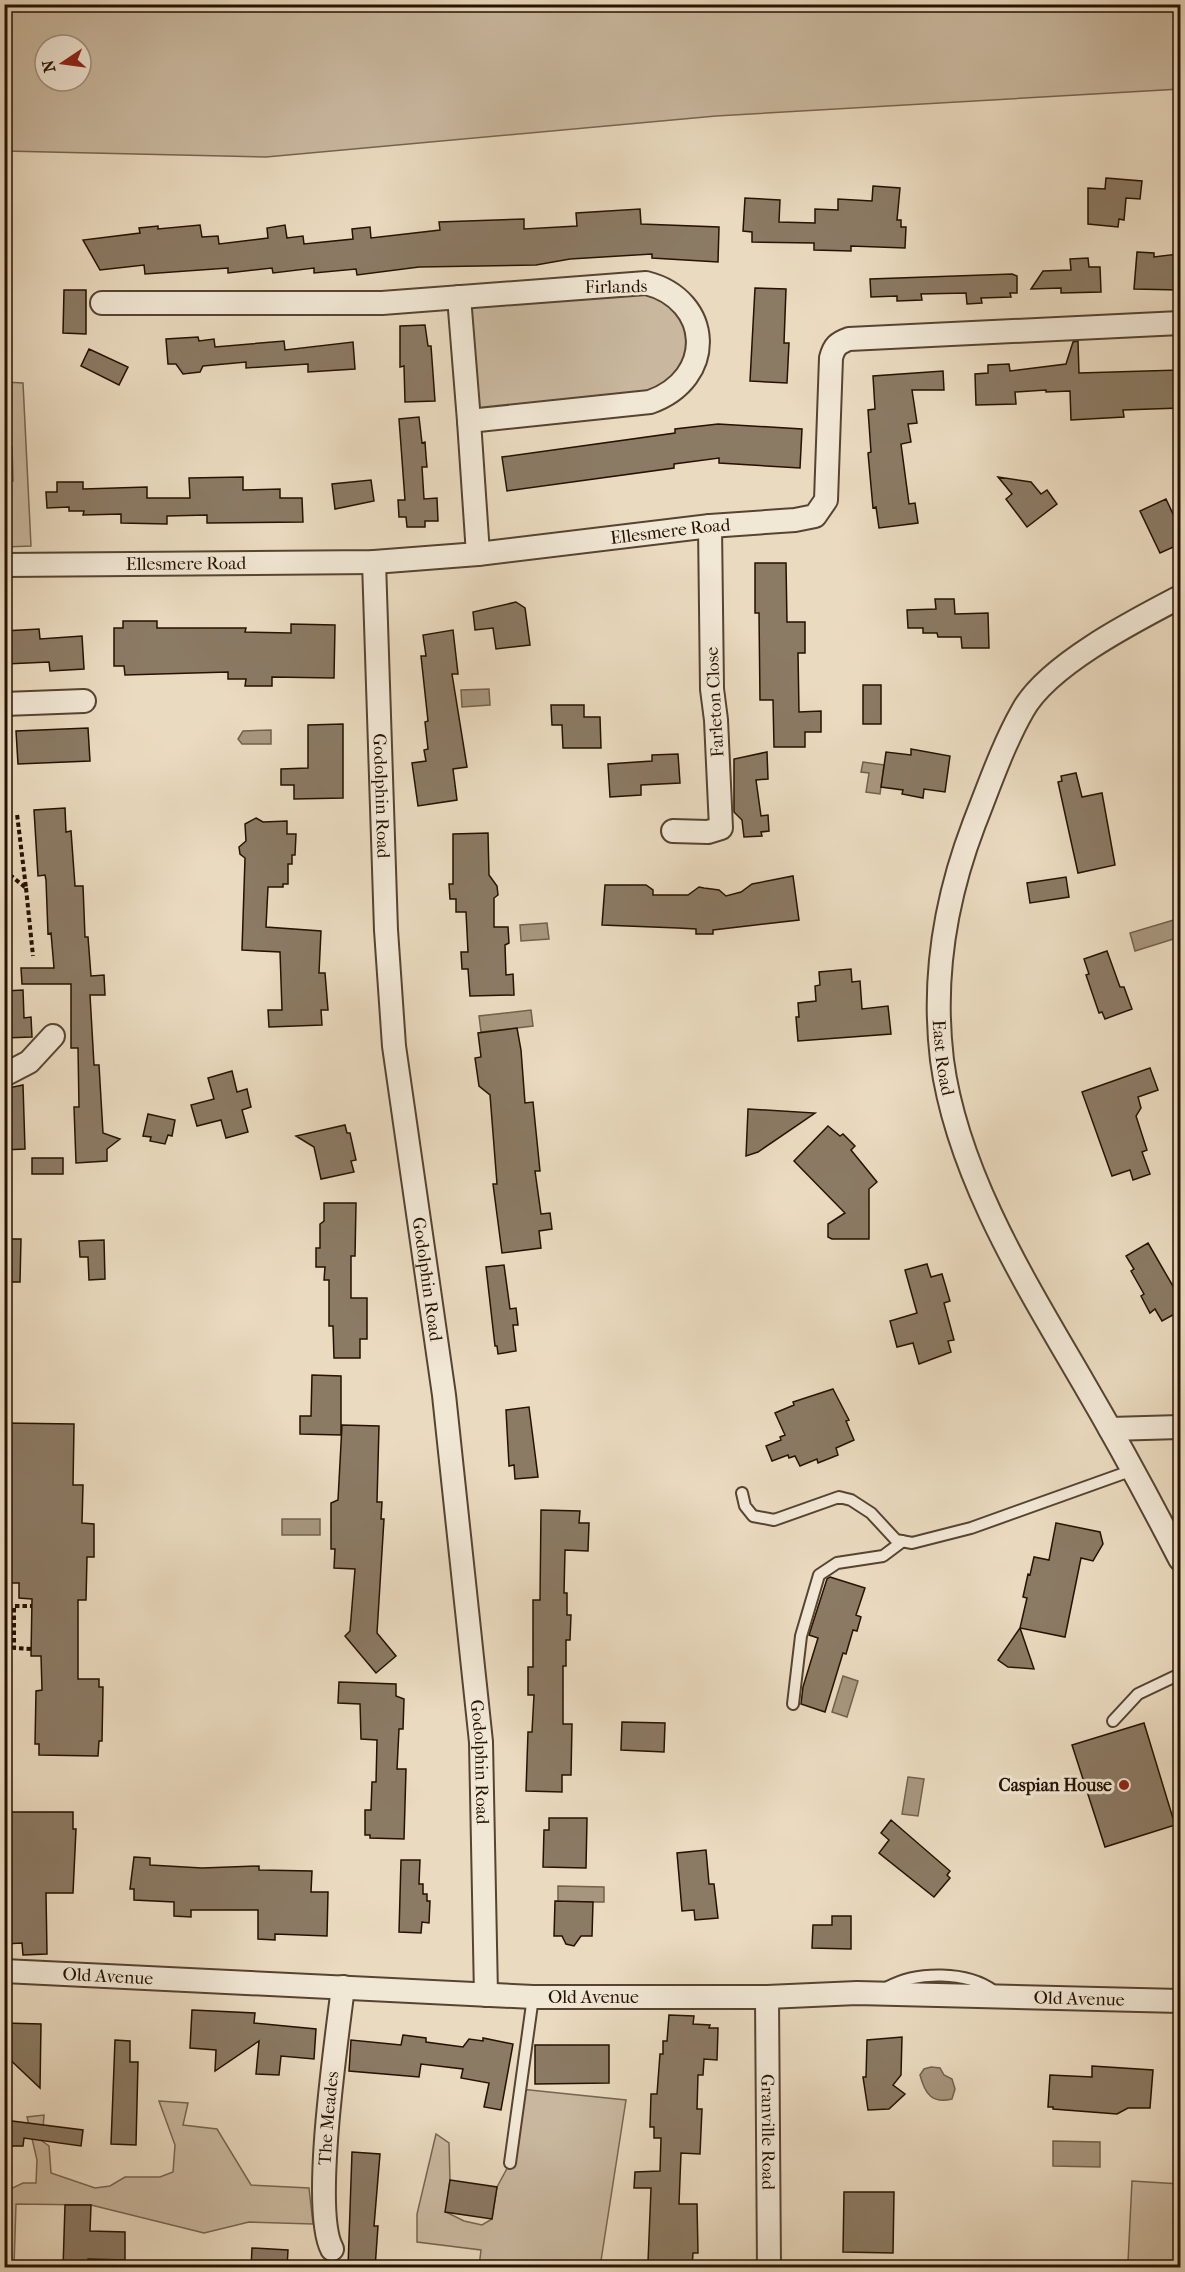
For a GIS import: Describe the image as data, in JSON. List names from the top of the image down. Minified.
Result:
{"streets":{"street":["Firlands","Ellesmere Road","Farleton Close","Godolphin Road","East Road","Old Avenue","The Meades","Granville Road"]},"crossings":[["Ellesmere Road","Farleton Close"],["Ellesmere Road","Godolphin Road"],["Godolphin Road","Old Avenue"],["Old Avenue","The Meades"],["Old Avenue","Granville Road"]],"places":["Caspian House"],"north":"left"}
